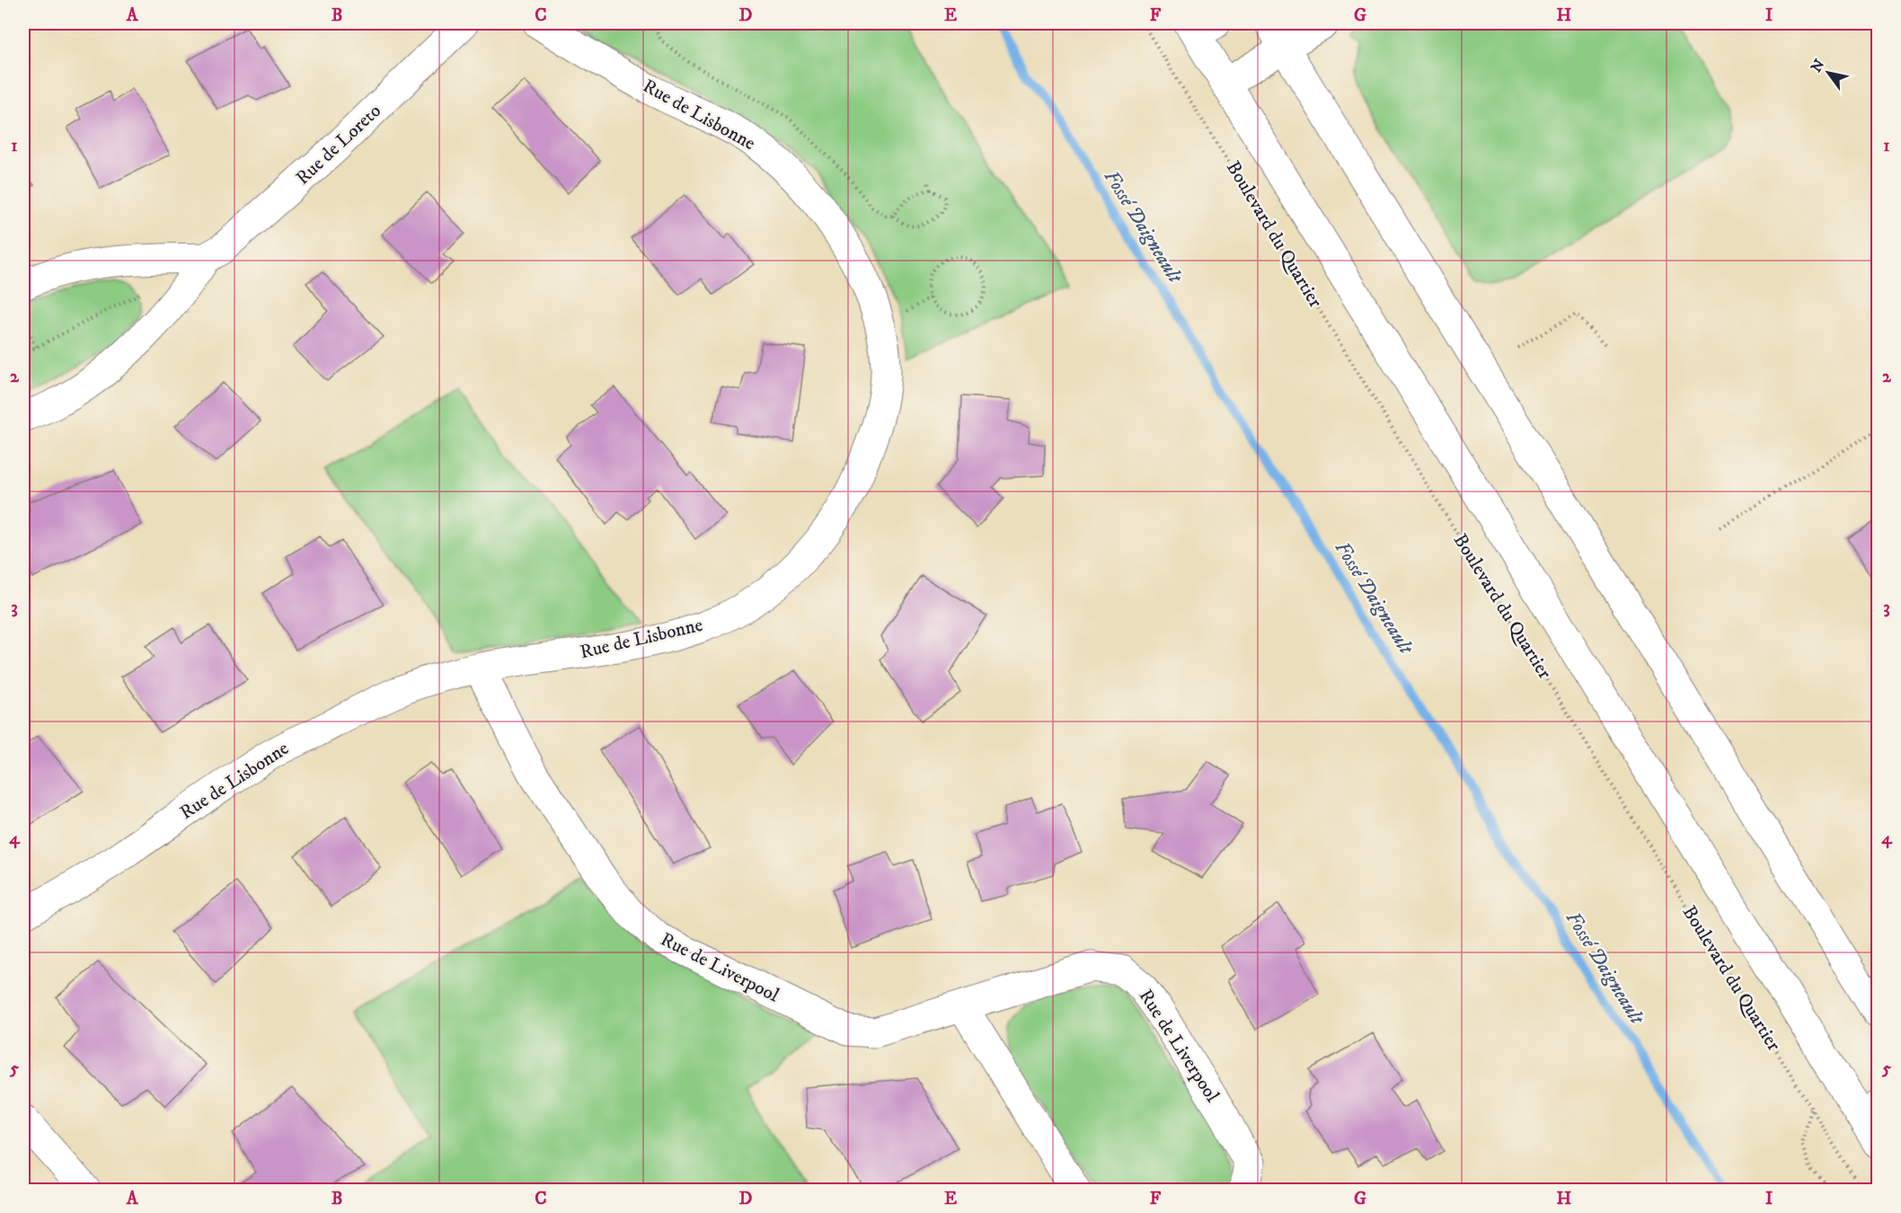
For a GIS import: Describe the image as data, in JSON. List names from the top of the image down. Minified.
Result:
{"streets":{"street":["Rue de Lisbonne","Rue de Loreto","Boulevard du Quartier","Rue de Liverpool"]},"crossings":[["Rue de Lisbonne","Rue de Liverpool"]],"water":["Fossé Daigneault"],"north":"top left","grid":{"columns":["A","B","C","D","E","F","G","H","I"],"rows":["1","2","3","4","5"]}}
